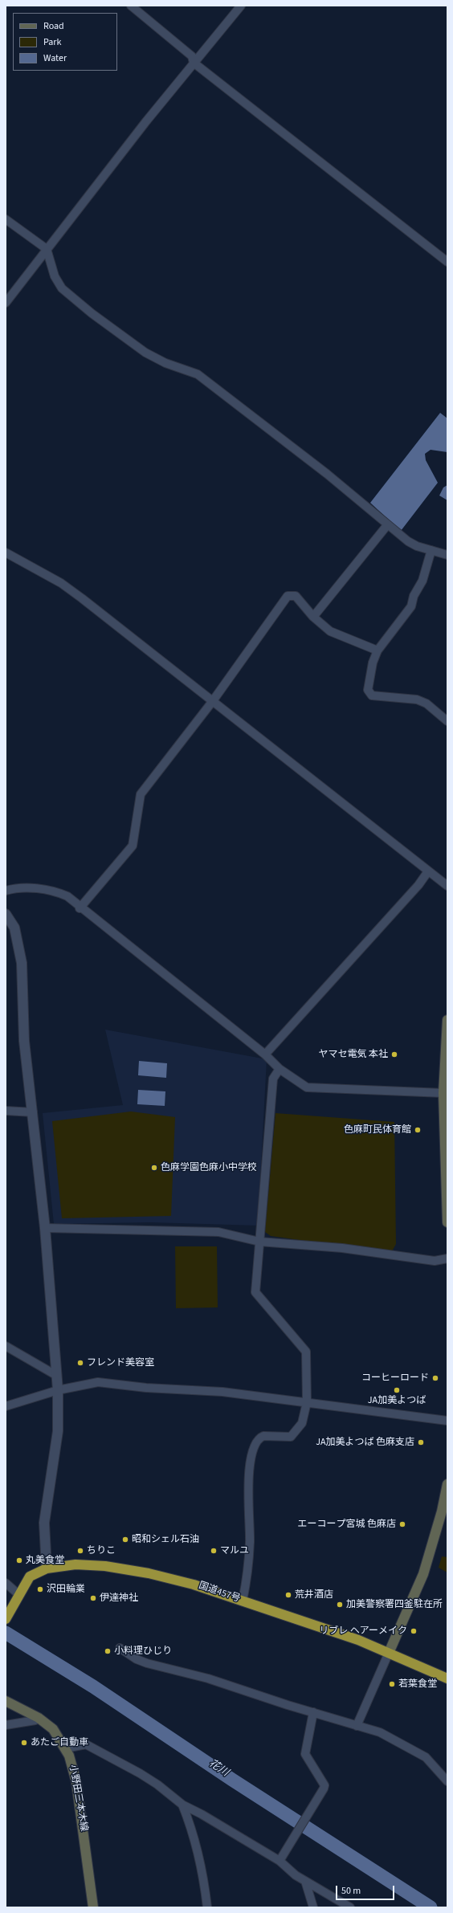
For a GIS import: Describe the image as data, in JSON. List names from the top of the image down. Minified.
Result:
{"streets":{"highway":["国道457号"],"main road":["小野田三本木線"]},"water":["花川"],"places":["ヤマセ電気 本社","色麻町民体育館","色麻学園色麻小中学校","フレンド美容室","コーヒーロード","JA加美よつば","JA加美よつば 色麻支店","エーコープ宮城 色麻店","昭和シェル石油","ちりこ","マルユ","丸美食堂","沢田輪業","荒井酒店","伊達神社","加美警察署四釜駐在所","リブレ ヘアーメイク","小料理ひじり","若葉食堂","あたご自動車"],"legend":["Road","Park","Water"],"scale_bar":"50 m"}
